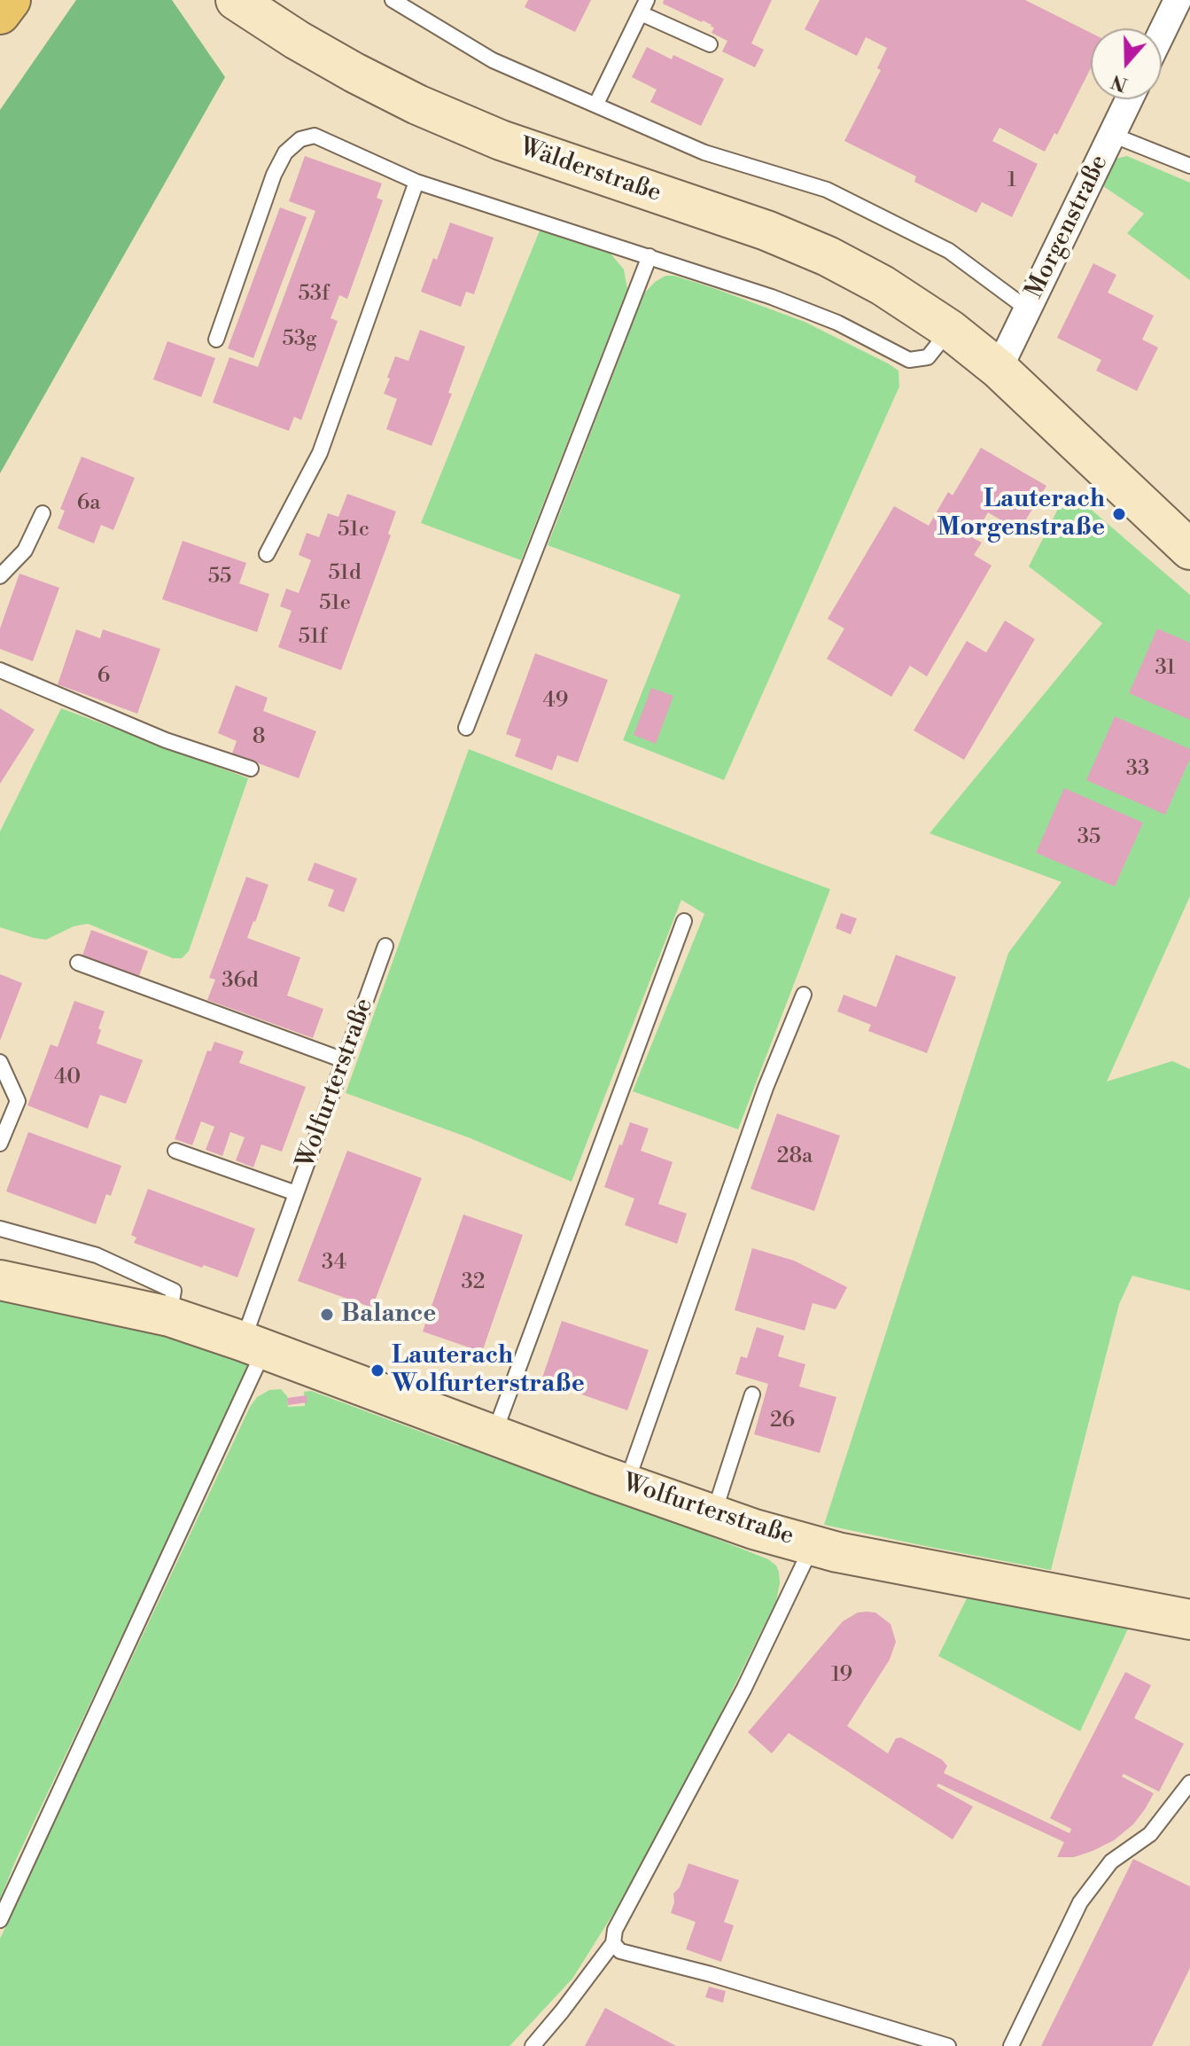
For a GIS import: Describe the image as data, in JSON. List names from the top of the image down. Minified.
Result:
{"streets":{"street":["Wälderstraße","Morgenstraße","Wolfurterstraße"]},"crossings":[["Wälderstraße","Morgenstraße"]],"places":["Lauterach Morgenstraße","Balance","Lauterach Wolfurterstraße"],"house_numbers":["1","53f","53g","6a","51c","51d","55","51e","51f","31","6","49","8","33","35","36d","40","28a","34","32","26","19"],"north":"bottom"}
